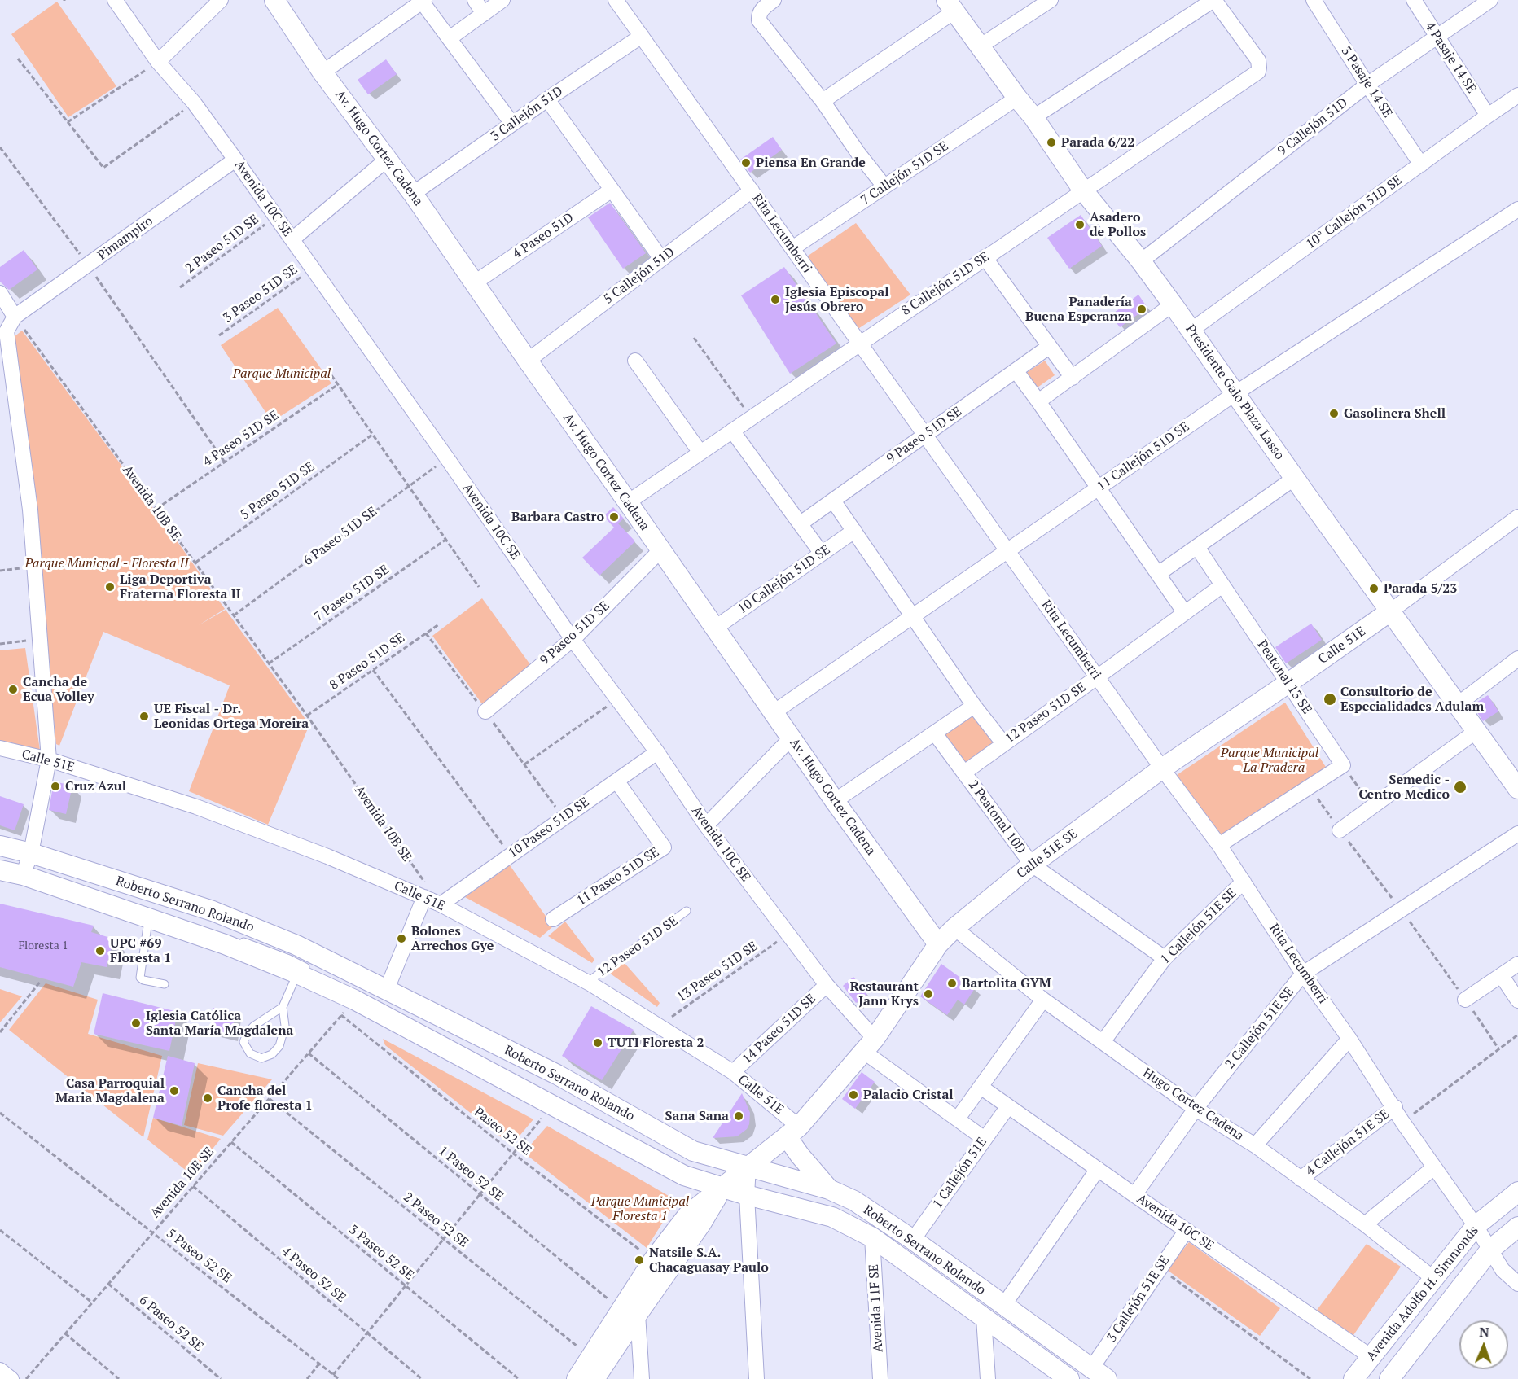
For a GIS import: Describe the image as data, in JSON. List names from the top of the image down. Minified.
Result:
{"streets":{"street":["4 Pasaje 14 SE","3 Pasaje 14 SE","3 Callejón 51D","9 Callejón 51D","Av. Hugo Cortez Cadena","7 Callejón 51D SE","Avenida 10C SE","10° Callejón 51D SE","Rita Lecumberri","4 Paseo 51D","Pimampiro","5 Callejón 51D","8 Callejón 51D SE","Presidente Galo Plaza Lasso","9 Paseo 51D SE","11 Callejón 51D SE","10 Callejón 51D SE","Calle 51E","Peatonal 13 SE","12 Paseo 51D SE","2 Peatonal 10D","10 Paseo 51D SE","Calle 51E SE","11 Paseo 51D SE","Roberto Serrano Rolando","1 Callejón 51E SE","2 Callejón 51E SE","14 Paseo 51D SE","Hugo Cortez Cadena","4 Callejón 51E SE","1 Callejón 51E","Avenida Adolfo H. Simmonds","3 Callejón 51E SE","Avenida 11F SE"],"path":["2 Paseo 51D SE","3 Paseo 51D SE","4 Paseo 51D SE","5 Paseo 51D SE","Avenida 10B SE","6 Paseo 51D SE","7 Paseo 51D SE","8 Paseo 51D SE","13 Paseo 51D SE","Paseo 52 SE","1 Paseo 52 SE","Avenida 10E SE","2 Paseo 52 SE","3 Paseo 52 SE","5 Paseo 52 SE","4 Paseo 52 SE","6 Paseo 52 SE"]},"crossings":[["4 Pasaje 14 SE","9 Callejón 51D"],["4 Pasaje 14 SE","10° Callejón 51D SE"],["3 Pasaje 14 SE","9 Callejón 51D"],["3 Pasaje 14 SE","10° Callejón 51D SE"],["3 Callejón 51D","Av. Hugo Cortez Cadena"],["3 Callejón 51D","Rita Lecumberri"],["9 Callejón 51D","Presidente Galo Plaza Lasso"],["Av. Hugo Cortez Cadena","4 Paseo 51D"],["Av. Hugo Cortez Cadena","5 Callejón 51D"],["Av. Hugo Cortez Cadena","8 Callejón 51D SE"],["Av. Hugo Cortez Cadena","9 Paseo 51D SE"],["Av. Hugo Cortez Cadena","11 Callejón 51D SE"],["Av. Hugo Cortez Cadena","10 Callejón 51D SE"],["Av. Hugo Cortez Cadena","Calle 51E SE"],["7 Callejón 51D SE","Rita Lecumberri"],["7 Callejón 51D SE","Presidente Galo Plaza Lasso"],["Avenida 10C SE","Pimampiro"],["Avenida 10C SE","2 Paseo 51D SE"],["Avenida 10C SE","3 Paseo 51D SE"],["Avenida 10C SE","9 Paseo 51D SE"],["Avenida 10C SE","6 Paseo 51D SE"],["Avenida 10C SE","10 Paseo 51D SE"],["Avenida 10C SE","Calle 51E SE"],["Avenida 10C SE","13 Paseo 51D SE"],["Avenida 10C SE","2 Callejón 51E SE"],["Avenida 10C SE","14 Paseo 51D SE"],["Avenida 10C SE","1 Callejón 51E"],["Avenida 10C SE","Avenida Adolfo H. Simmonds"],["Avenida 10C SE","3 Callejón 51E SE"],["10° Callejón 51D SE","Presidente Galo Plaza Lasso"],["Rita Lecumberri","5 Callejón 51D"],["Rita Lecumberri","8 Callejón 51D SE"],["Rita Lecumberri","9 Paseo 51D SE"],["Rita Lecumberri","11 Callejón 51D SE"],["Rita Lecumberri","Calle 51E"],["Rita Lecumberri","12 Paseo 51D SE"],["Rita Lecumberri","Calle 51E SE"],["Rita Lecumberri","1 Callejón 51E SE"],["Rita Lecumberri","2 Callejón 51E SE"],["Rita Lecumberri","4 Callejón 51E SE"],["Rita Lecumberri","Avenida Adolfo H. Simmonds"],["Pimampiro","Avenida 10B SE"],["8 Callejón 51D SE","Presidente Galo Plaza Lasso"],["Presidente Galo Plaza Lasso","11 Callejón 51D SE"],["Presidente Galo Plaza Lasso","Calle 51E"],["4 Paseo 51D SE","Avenida 10B SE"],["5 Paseo 51D SE","Avenida 10B SE"],["Avenida 10B SE","6 Paseo 51D SE"],["Avenida 10B SE","7 Paseo 51D SE"],["Avenida 10B SE","Calle 51E"],["Avenida 10B SE","8 Paseo 51D SE"],["Avenida 10B SE","10 Paseo 51D SE"],["Calle 51E","Peatonal 13 SE"],["Calle 51E","12 Paseo 51D SE"],["Calle 51E","10 Paseo 51D SE"],["Calle 51E","Calle 51E SE"],["Calle 51E","13 Paseo 51D SE"],["Calle 51E","14 Paseo 51D SE"],["Peatonal 13 SE","12 Paseo 51D SE"],["12 Paseo 51D SE","2 Peatonal 10D"],["2 Peatonal 10D","Calle 51E SE"],["2 Peatonal 10D","1 Callejón 51E SE"],["10 Paseo 51D SE","11 Paseo 51D SE"],["Calle 51E SE","Roberto Serrano Rolando"],["Calle 51E SE","Hugo Cortez Cadena"],["Calle 51E SE","Paseo 52 SE"],["Calle 51E SE","1 Paseo 52 SE"],["Roberto Serrano Rolando","1 Callejón 51E"],["Roberto Serrano Rolando","Avenida 10E SE"],["Roberto Serrano Rolando","3 Callejón 51E SE"],["Roberto Serrano Rolando","Avenida 11F SE"],["1 Callejón 51E SE","Hugo Cortez Cadena"],["2 Callejón 51E SE","Hugo Cortez Cadena"],["Hugo Cortez Cadena","4 Callejón 51E SE"],["Hugo Cortez Cadena","Avenida Adolfo H. Simmonds"],["Paseo 52 SE","Avenida 10E SE"],["1 Paseo 52 SE","Avenida 10E SE"],["Avenida 10E SE","2 Paseo 52 SE"],["Avenida 10E SE","3 Paseo 52 SE"],["Avenida 10E SE","5 Paseo 52 SE"],["Avenida 10E SE","4 Paseo 52 SE"],["Avenida 10E SE","6 Paseo 52 SE"]],"parks":["Parque Municipal","Parque Municpal - Floresta II","Parque Municipal - La Pradera","Parque Municipal Floresta 1"],"places":["Parada 6/22","Piensa En Grande","Asadero de Pollos","Iglesia Episcopal Jesús Obrero","Panadería Buena Esperanza","Gasolinera Shell","Barbara Castro","Liga Deportiva Fraterna Floresta II","Parada 5/23","Cancha de Ecua Volley","Consultorio de Especialidades Adulam","UE Fiscal - Dr. Leonidas Ortega Moreira","Cruz Azul","Semedic - Centro Medico","Bolones Arrechos Gye","UPC #69 Floresta 1","Bartolita GYM","Restaurant Jann Krys","Iglesia Católica Santa María Magdalena","TUTI Floresta 2","Casa Parroquial Maria Magdalena","Palacio Cristal","Cancha del Profe floresta 1","Sana Sana","Natsile S.A. Chacaguasay Paulo"],"house_numbers":["Floresta 1"],"north":"top"}
